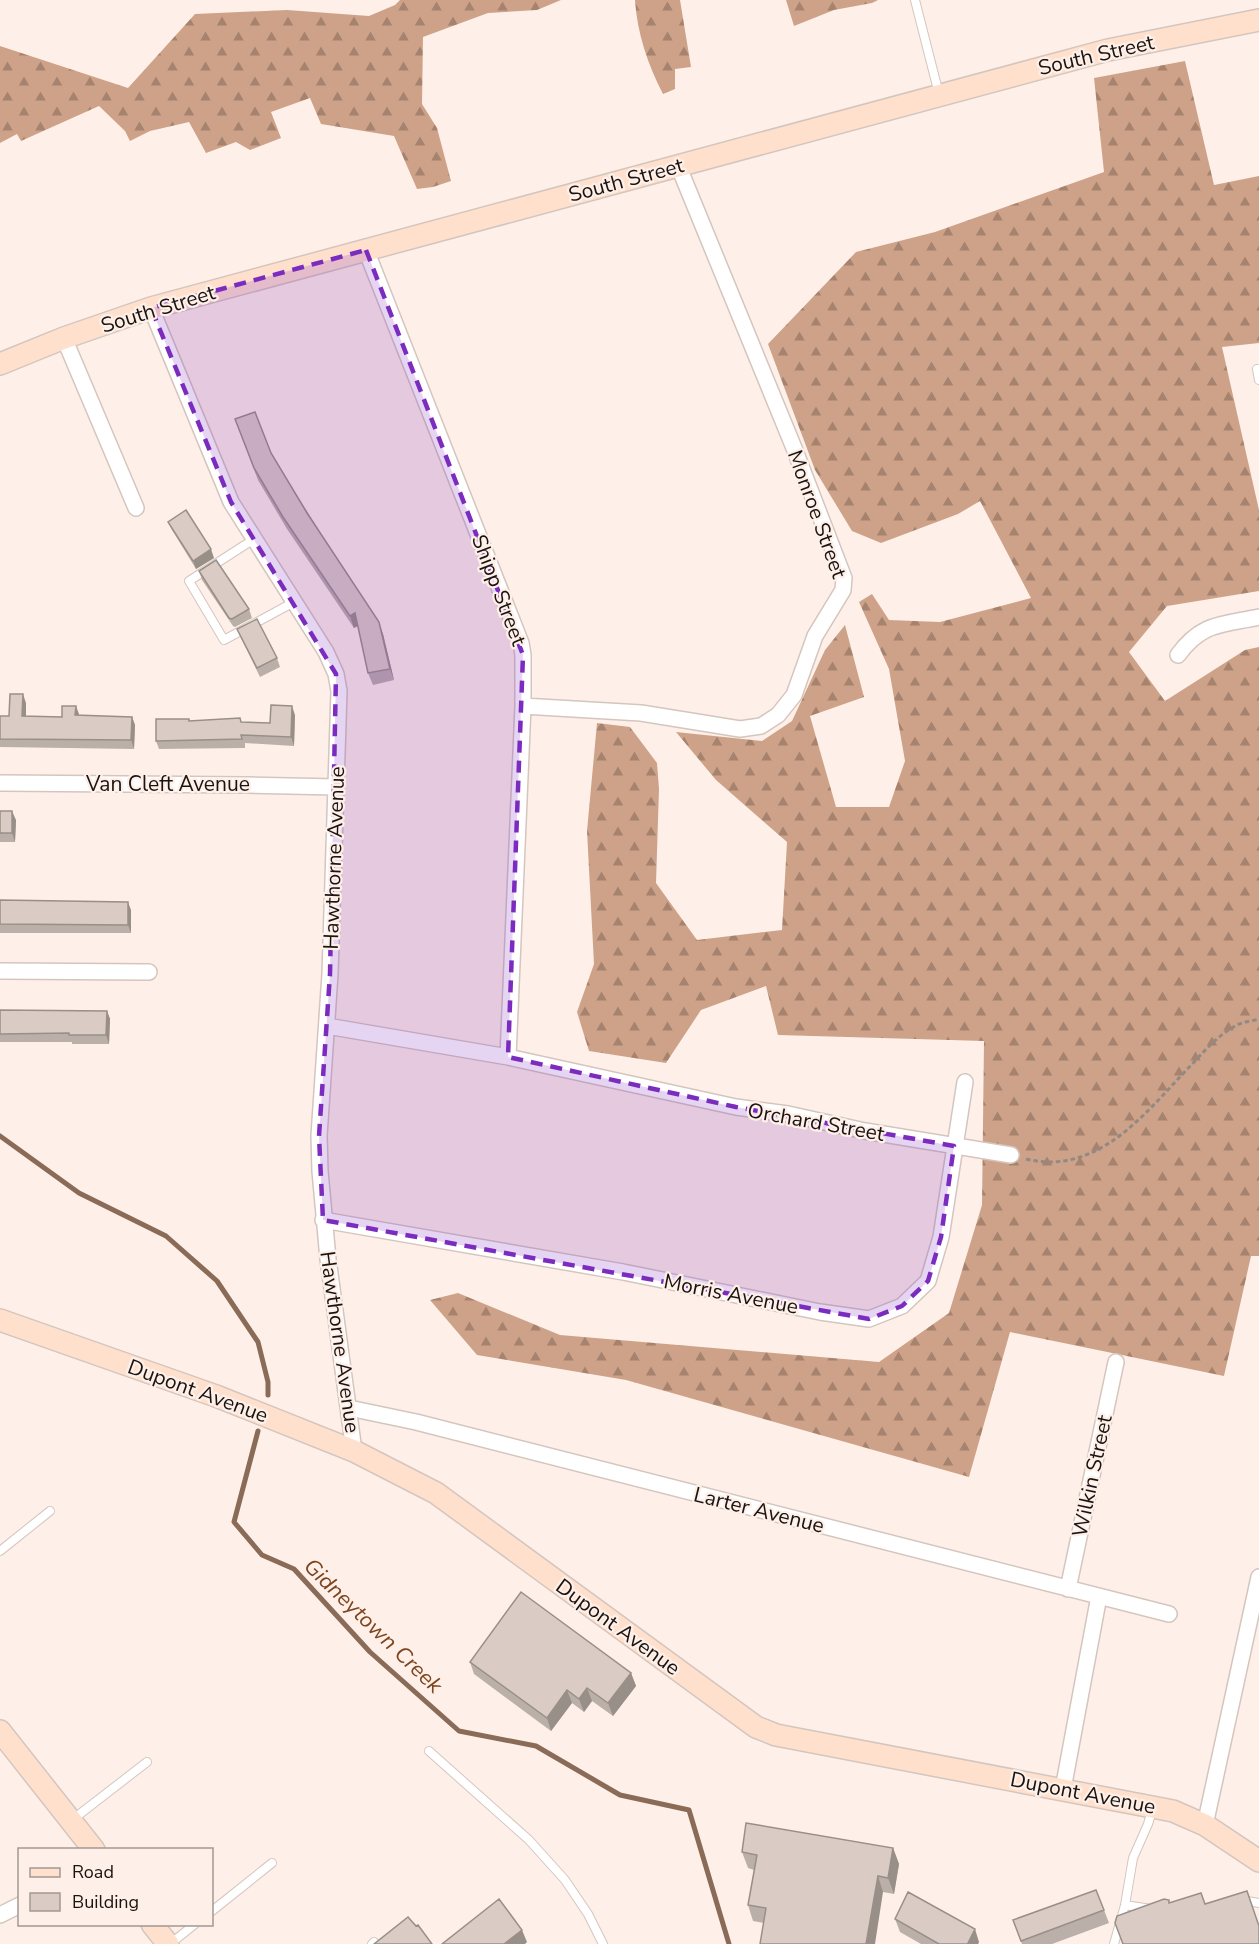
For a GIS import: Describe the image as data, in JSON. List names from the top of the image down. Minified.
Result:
{"streets":{"street":["South Street","Monroe Street","Shipp Street","Van Cleft Avenue","Hawthorne Avenue","Orchard Street","Morris Avenue","Dupont Avenue","Wilkin Street","Larter Avenue"]},"crossings":[["South Street","Monroe Street"],["South Street","Shipp Street"],["South Street","Hawthorne Avenue"],["Monroe Street","Shipp Street"],["Shipp Street","Orchard Street"],["Van Cleft Avenue","Hawthorne Avenue"],["Hawthorne Avenue","Orchard Street"],["Hawthorne Avenue","Morris Avenue"],["Hawthorne Avenue","Dupont Avenue"],["Hawthorne Avenue","Larter Avenue"],["Orchard Street","Morris Avenue"],["Wilkin Street","Larter Avenue"]],"water":["Gidneytown Creek"],"legend":["Road","Building"]}
